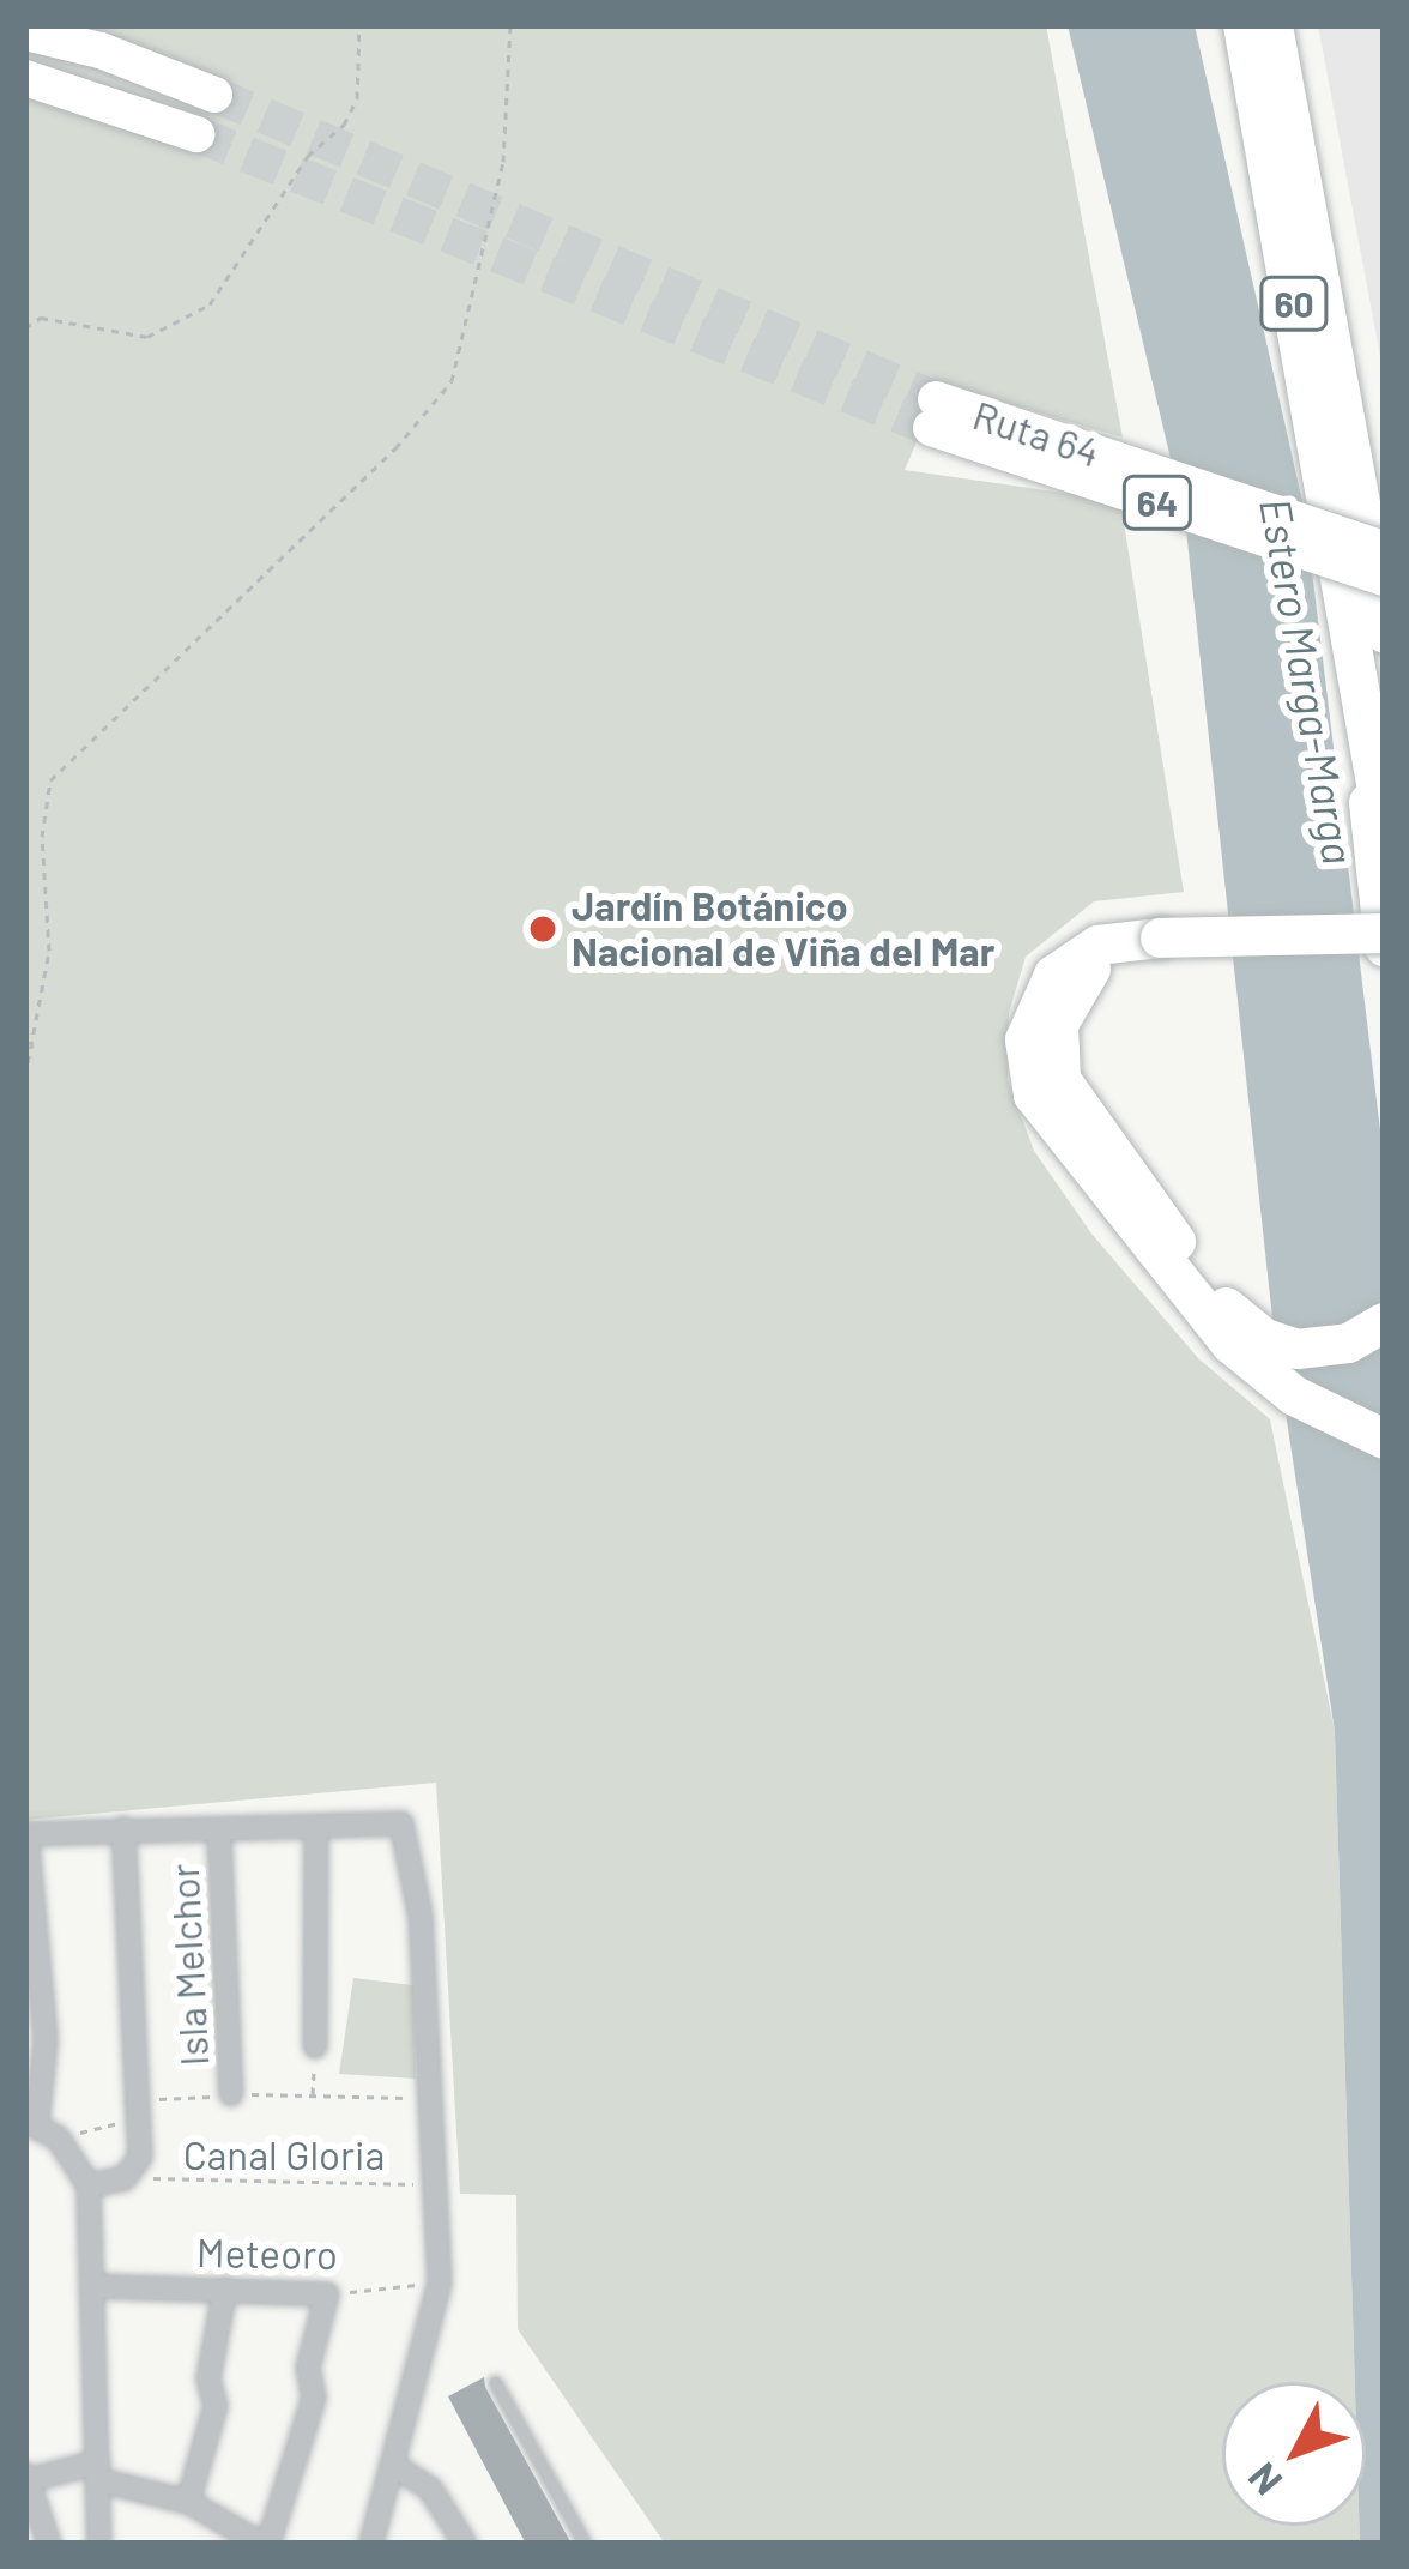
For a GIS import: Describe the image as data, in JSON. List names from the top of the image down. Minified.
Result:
{"streets":{"highway":["60","Ruta 64","64"],"street":["Isla Melchor","Meteoro"],"path":["Canal Gloria"]},"water":["Estero Marga-Marga"],"places":["Jardín Botánico Nacional de Viña del Mar"],"north":"bottom left"}
